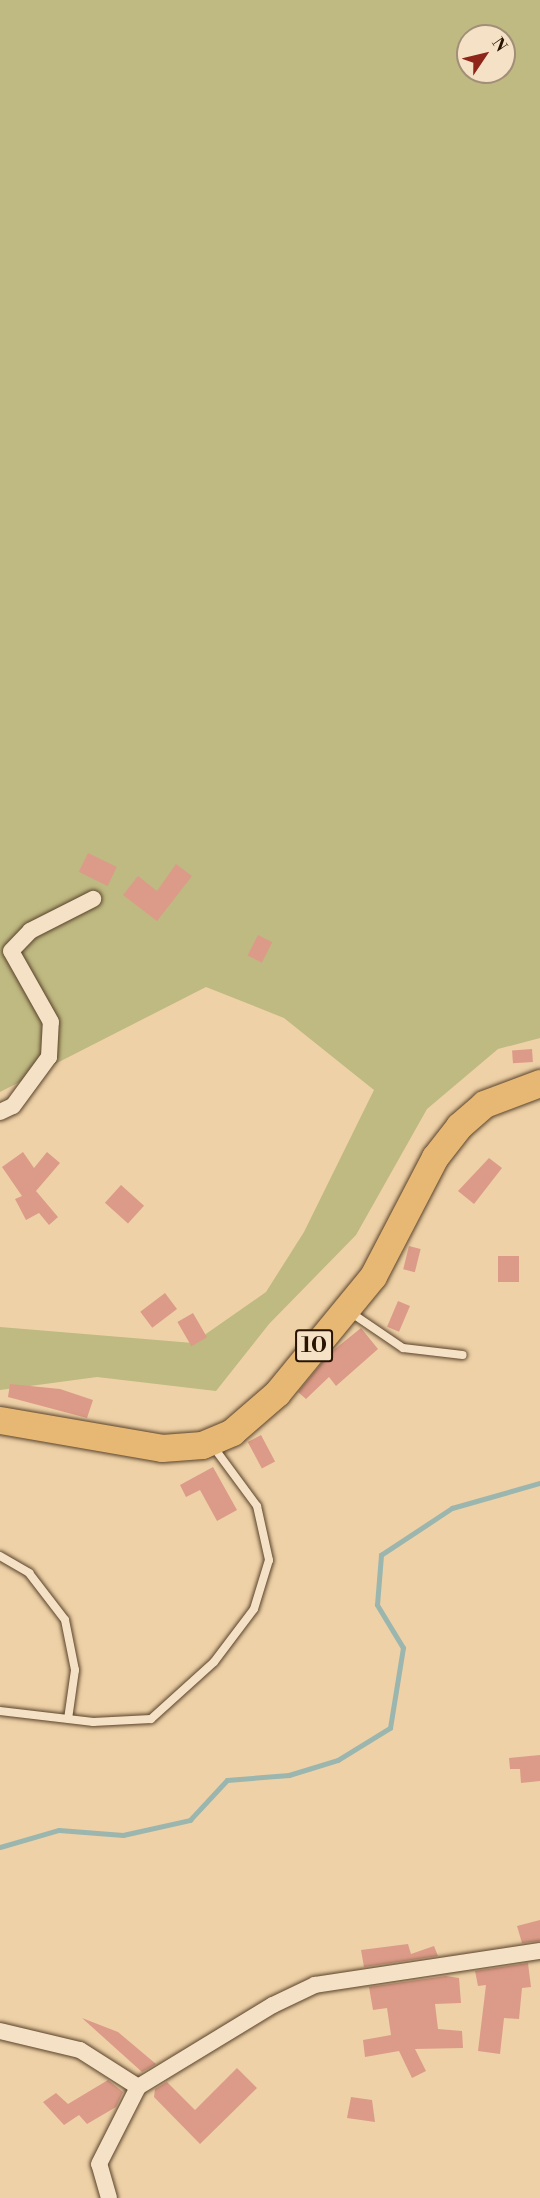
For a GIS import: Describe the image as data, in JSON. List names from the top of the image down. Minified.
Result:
{"streets":{"highway":["10"]},"north":"top right"}
